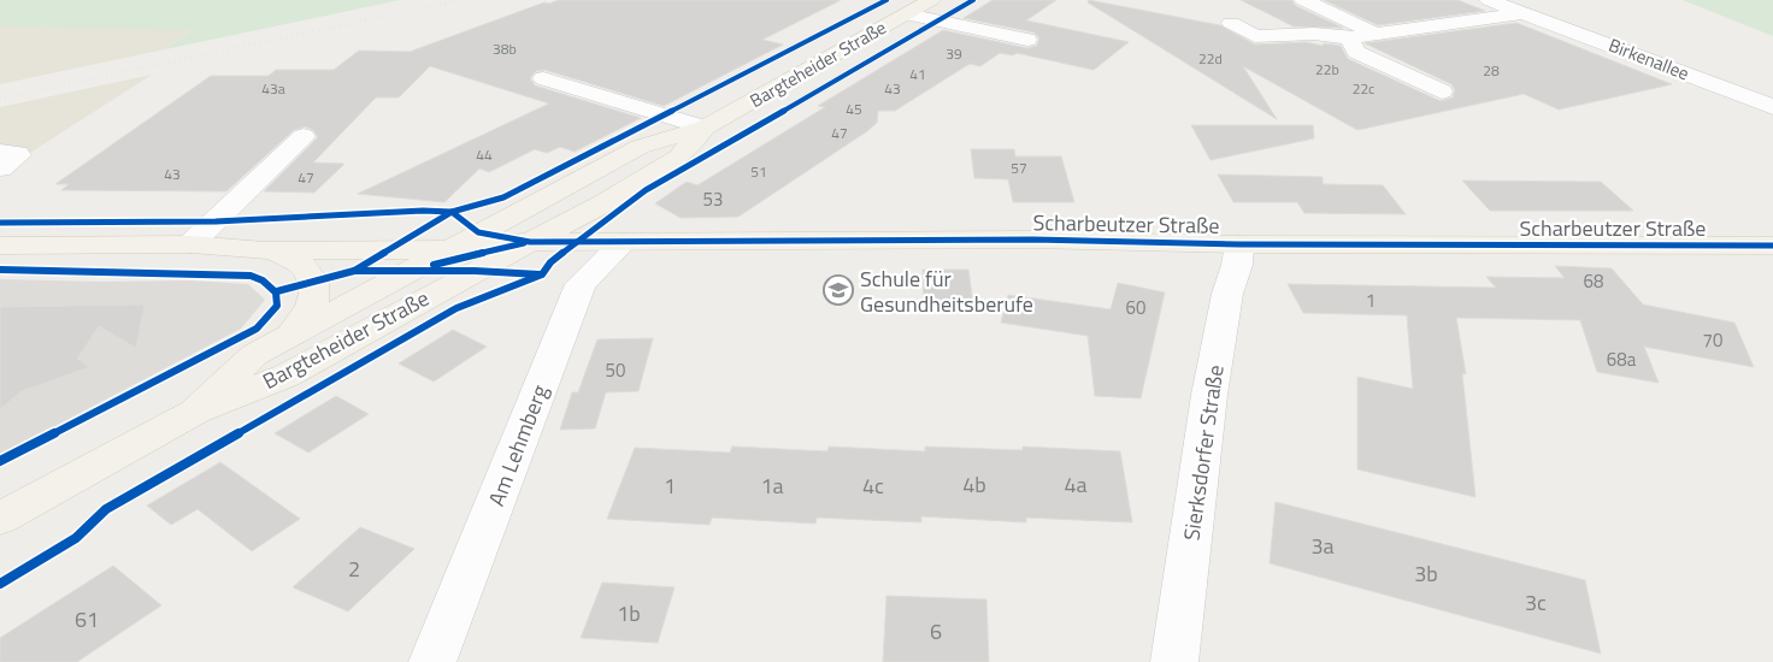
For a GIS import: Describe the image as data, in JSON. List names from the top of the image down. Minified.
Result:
{"streets":{"main road":["Bargteheider Straße","Scharbeutzer Straße"],"street":["Birkenallee","Am Lehmberg","Sierksdorfer Straße"]},"crossings":[["Bargteheider Straße","Scharbeutzer Straße"],["Scharbeutzer Straße","Am Lehmberg"],["Scharbeutzer Straße","Sierksdorfer Straße"]],"places":{"school or university":["Schule für Gesundheitsberufe"]},"house_numbers":["38b","39","22d","22b","28","41","43a","43","22c","45","47","44","57","51","43","47","53","68","1","60","70","68a","50","4b","4a","1","1a","4c","3a","2","3b","3c","1b","61","6"]}
